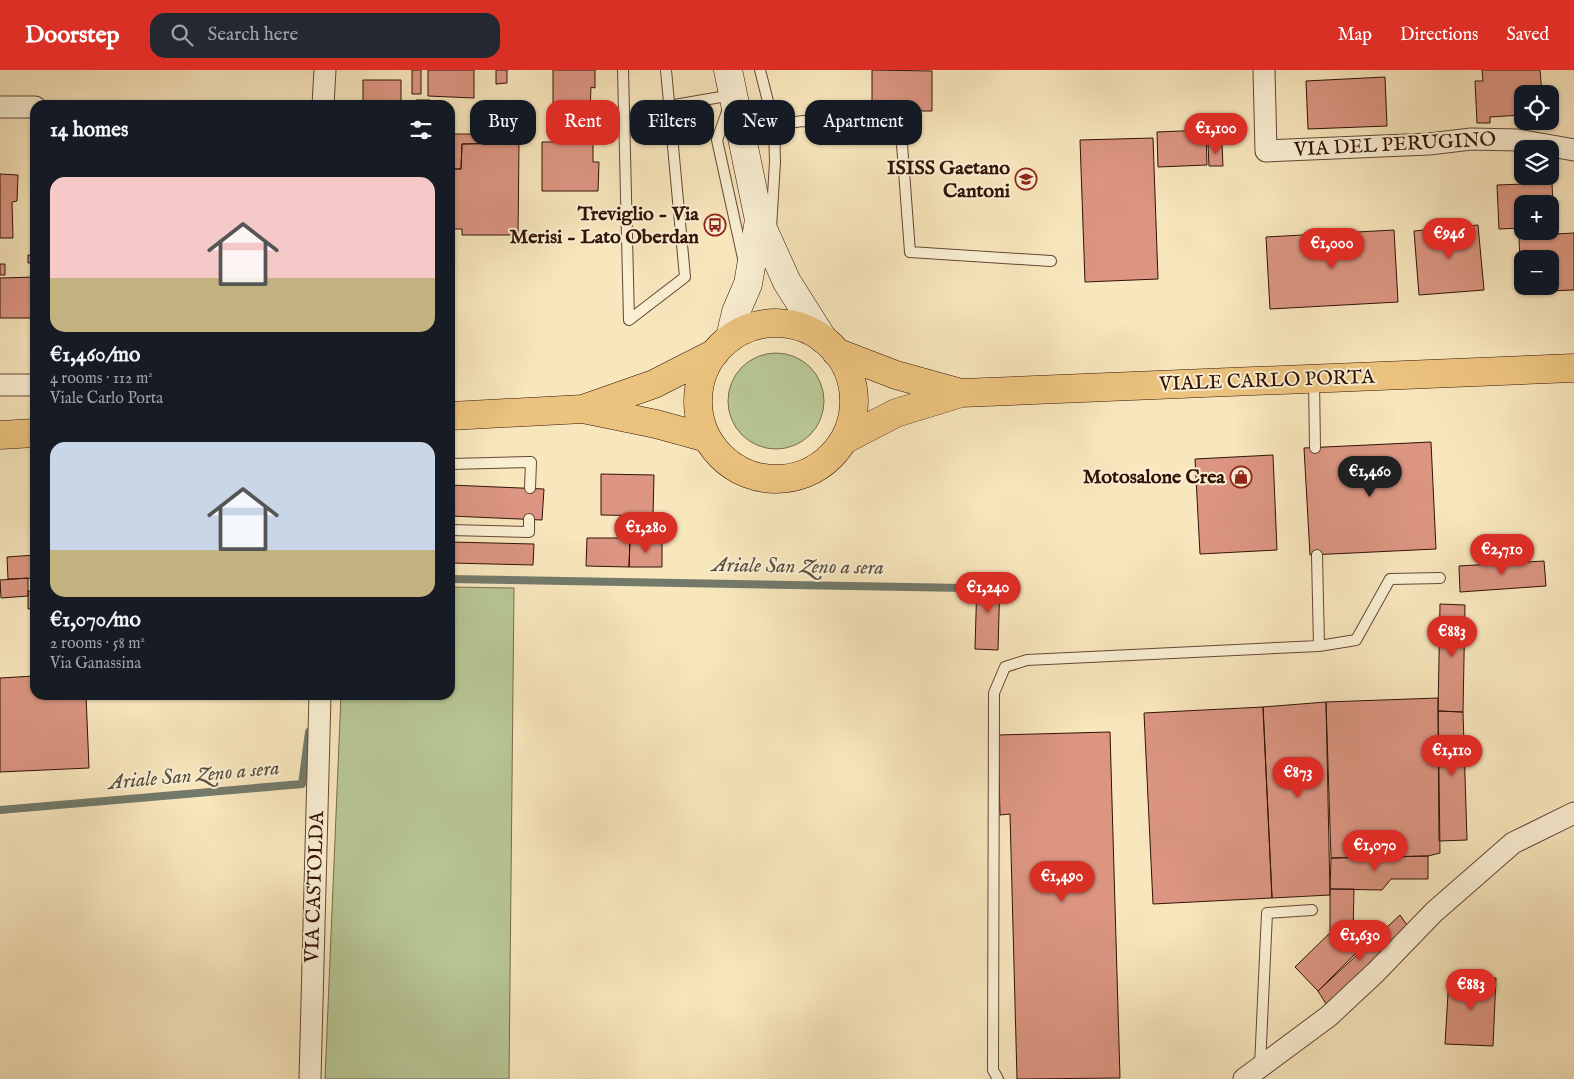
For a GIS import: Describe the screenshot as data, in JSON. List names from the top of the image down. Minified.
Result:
{"streets":{"main road":["VIALE CARLO PORTA"],"street":["VIA DEL PERUGINO","VIA CASTOLDA"]},"water":["Ariale San Zeno a sera"],"places":{"school or university":["ISISS Gaetano Cantoni"],"bus stop":["Treviglio - Via Merisi - Lato Oberdan"],"shop":["Motosalone Crea"]},"page":{"header":"Doorstep","search":"Search here","nav":["Map","Directions","Saved"],"map_buttons":["+","−"],"chip":["Buy","Rent","Filters","New","Apartment"],"heading":"14 homes","price":["€1,100","€946","€1,000","€1,460","€1,280","€2,710","€1,240","€883","€1,110","€873","€1,070","€1,490","€1,630","€883"],"list":[{"name":"€1,460/mo","note":"4 rooms · 112 m² · Viale Carlo Porta"},{"name":"€1,070/mo","note":"2 rooms · 58 m² · Via Ganassina"}]}}
